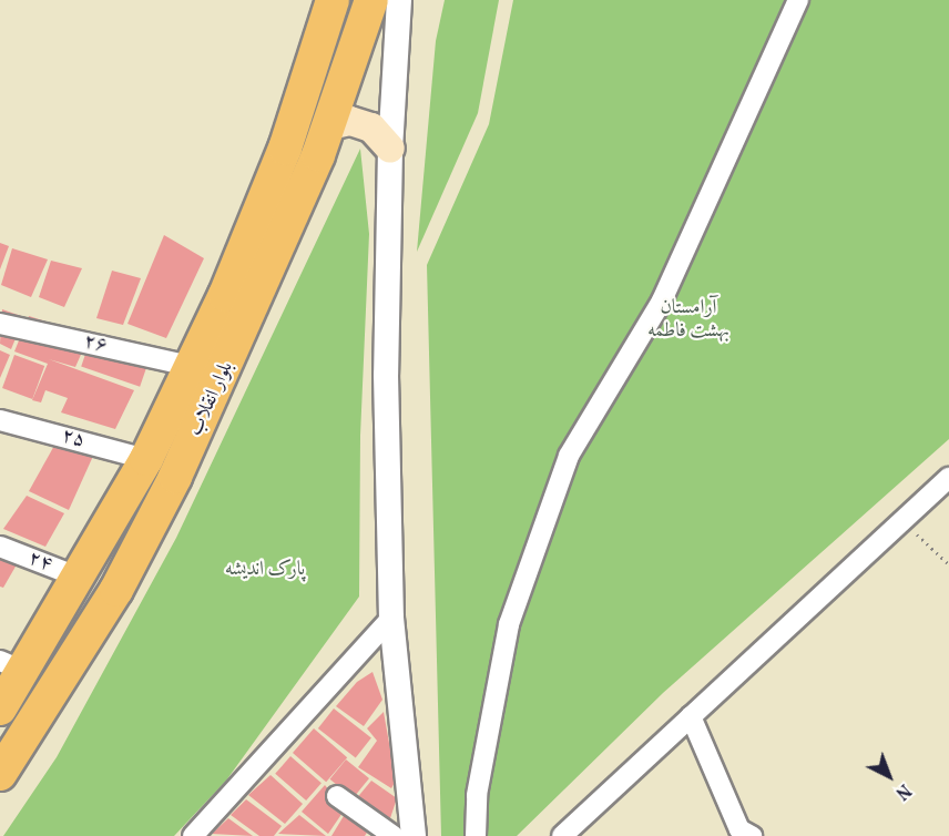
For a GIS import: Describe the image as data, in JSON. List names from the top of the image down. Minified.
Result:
{"streets":{"main road":["بلوار انقلاب"],"street":["۲۶","۲۵","۲۴"]},"crossings":[["۲۶","بلوار انقلاب"],["بلوار انقلاب","۲۵"],["بلوار انقلاب","۲۴"]],"parks":["آرامستان بهشت فاطمه","پارک اندیشه"],"north":"bottom right"}
